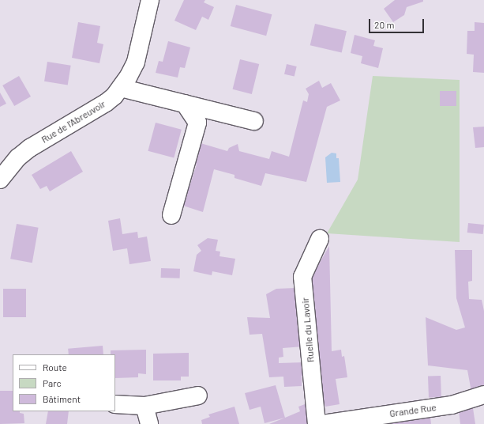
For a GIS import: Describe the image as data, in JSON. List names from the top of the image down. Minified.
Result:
{"streets":{"street":["Rue de l'Abreuvoir","Ruelle du Lavoir","Grande Rue"]},"legend":["Route","Parc","Bâtiment"],"scale_bar":"20 m"}
